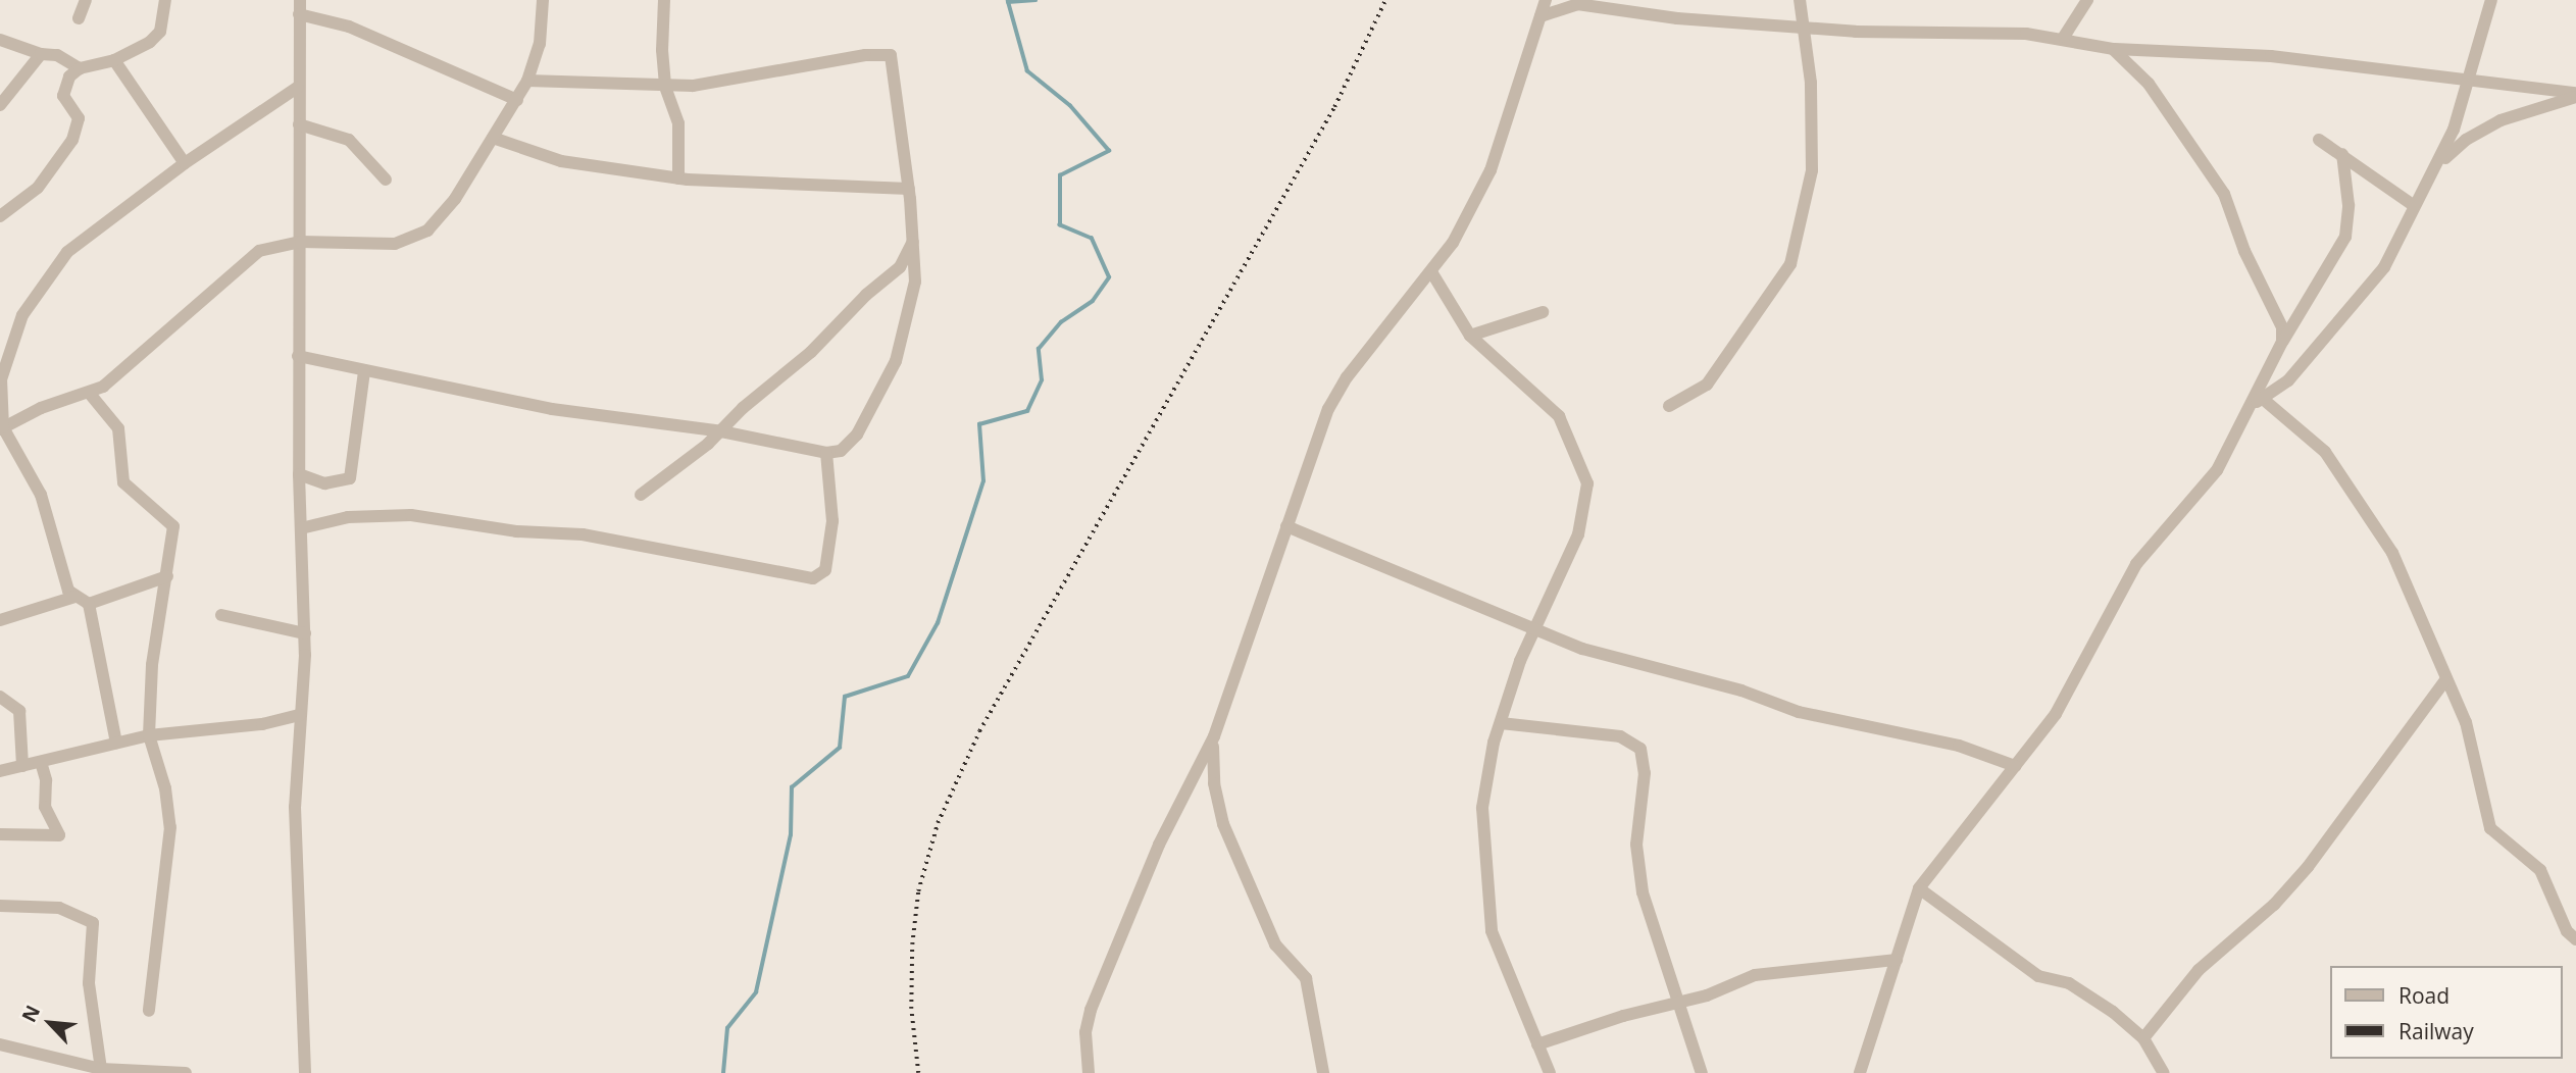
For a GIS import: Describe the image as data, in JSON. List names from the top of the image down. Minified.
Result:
{"legend":["Road","Railway"],"north":"top left"}
